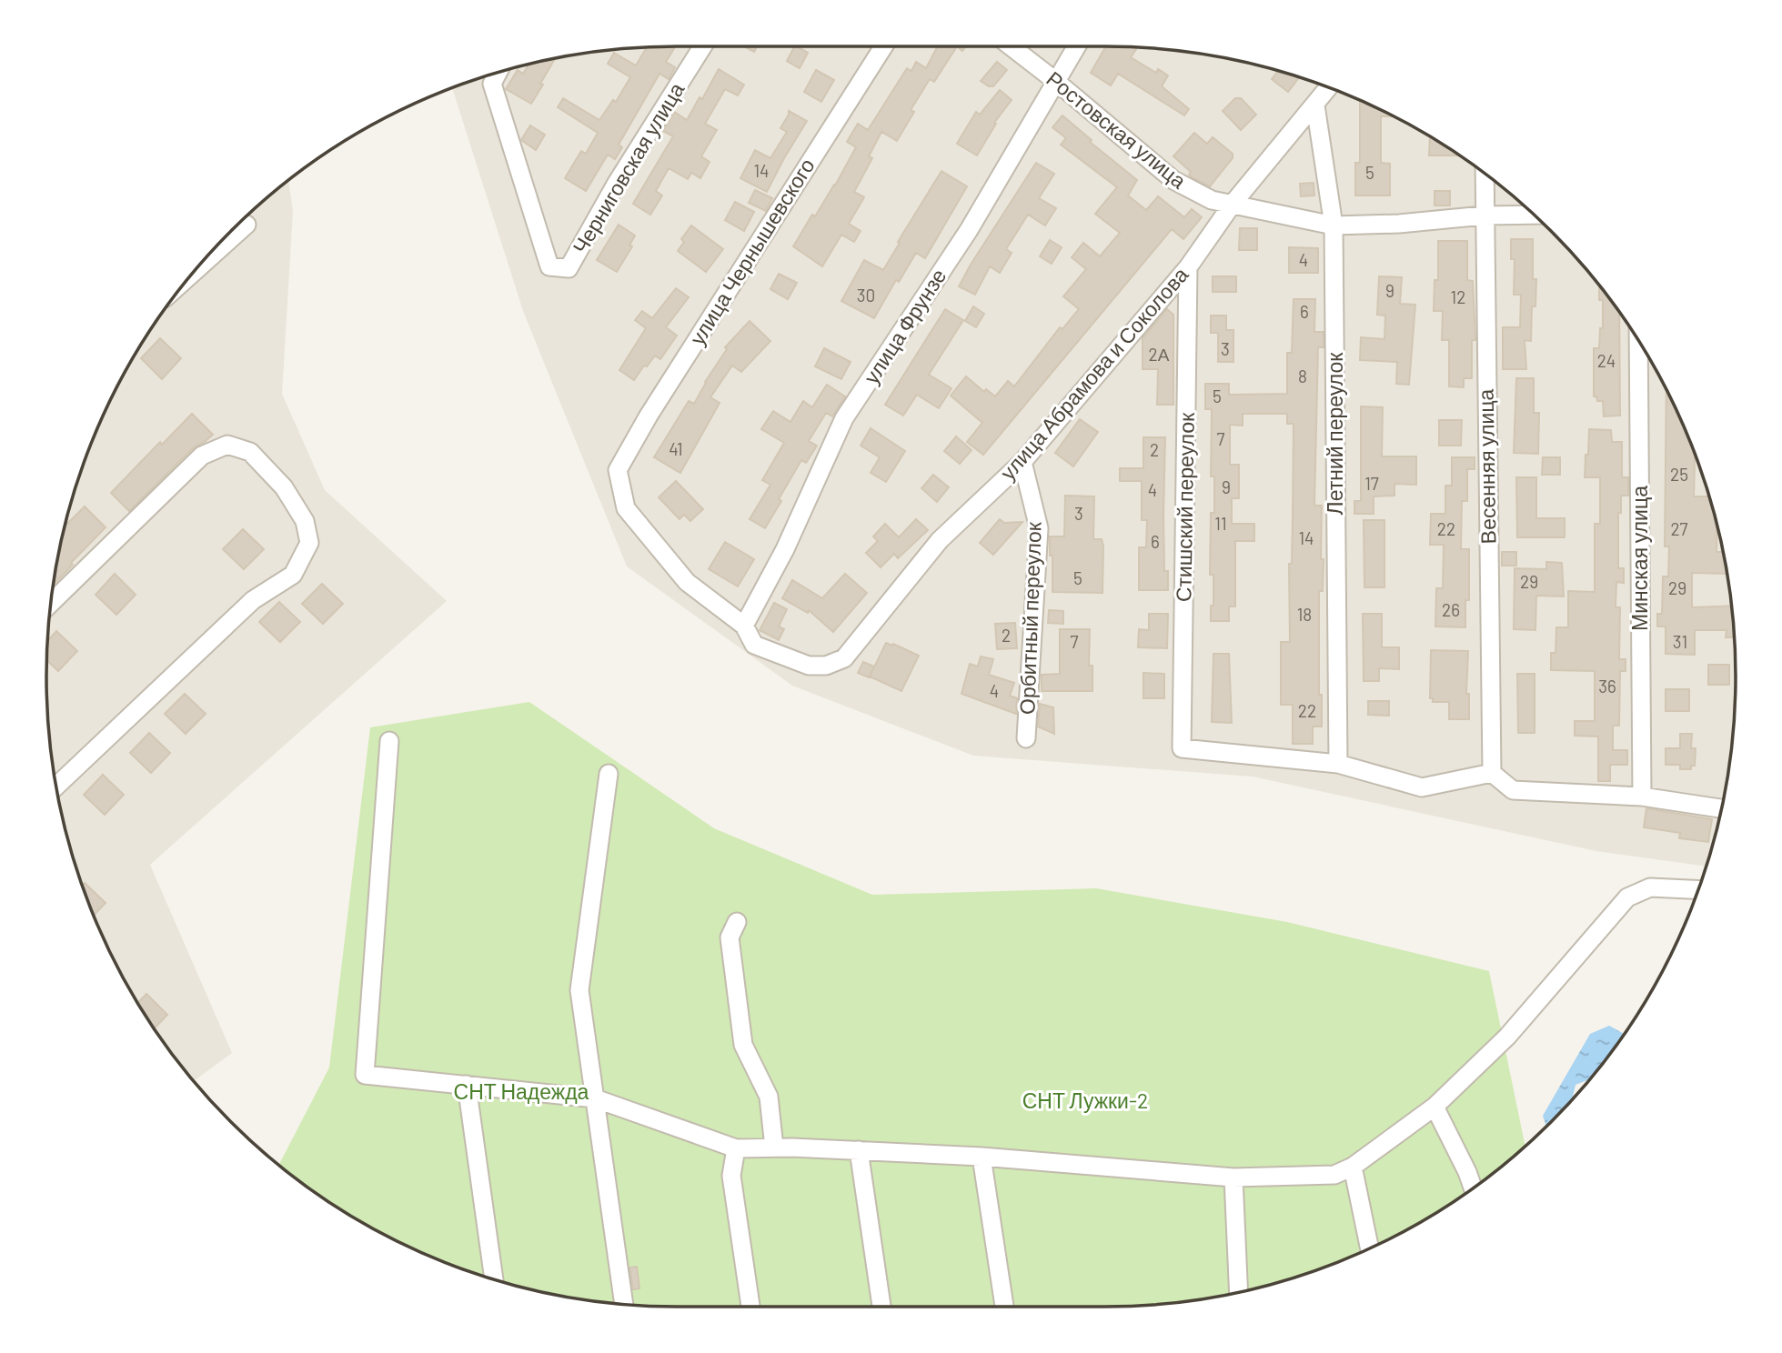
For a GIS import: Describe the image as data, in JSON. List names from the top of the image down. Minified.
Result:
{"streets":{"street":["Ростовская улица","Черниговская улица","улица Чернышевского","улица Фрунзе","улица Абрамова и Соколова","Летний переулок","Весенняя улица","Стишский переулок","Минская улица","Орбитный переулок"]},"crossings":[["Ростовская улица","улица Фрунзе"],["Ростовская улица","улица Абрамова и Соколова"],["Ростовская улица","Летний переулок"],["Ростовская улица","Весенняя улица"],["улица Чернышевского","улица Фрунзе"],["улица Чернышевского","улица Абрамова и Соколова"],["улица Фрунзе","улица Абрамова и Соколова"],["улица Абрамова и Соколова","Летний переулок"],["улица Абрамова и Соколова","Стишский переулок"],["улица Абрамова и Соколова","Орбитный переулок"],["Летний переулок","Стишский переулок"]],"parks":["СНТ Надежда","СНТ Лужки-2"],"house_numbers":["14","5","4","9","30","12","6","3","2А","24","8","5","7","41","2","25","17","9","4","3","11","22","27","14","6","5","29","29","26","18","2","7","31","36","4","22"]}
